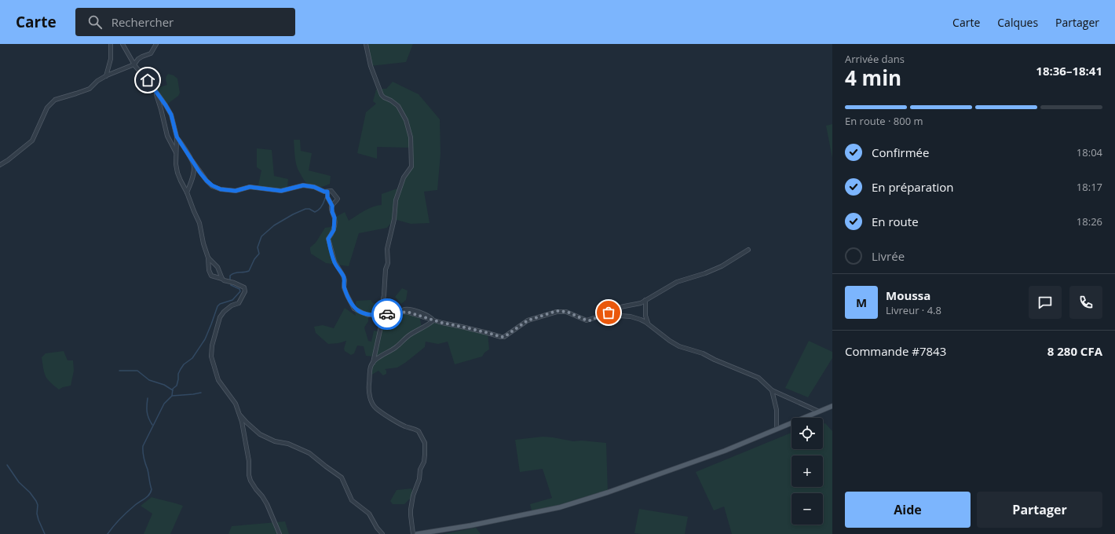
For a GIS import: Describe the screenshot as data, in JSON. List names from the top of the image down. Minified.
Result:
{"page":{"header":"Carte","search":"Rechercher","nav":["Carte","Calques","Partager"],"heading":["4 min","Arrivée dans","18:36–18:41"],"panel":["Moussa","Livreur · 4.8","Commande #7843","8 280 CFA"],"bar":"En route · 800 m","list":[["Confirmée","18:04"],["En préparation","18:17"],["En route","18:26"],"Livrée"],"round":"M","map_buttons":["+","−"],"buttons":["Aide","Partager"]}}
